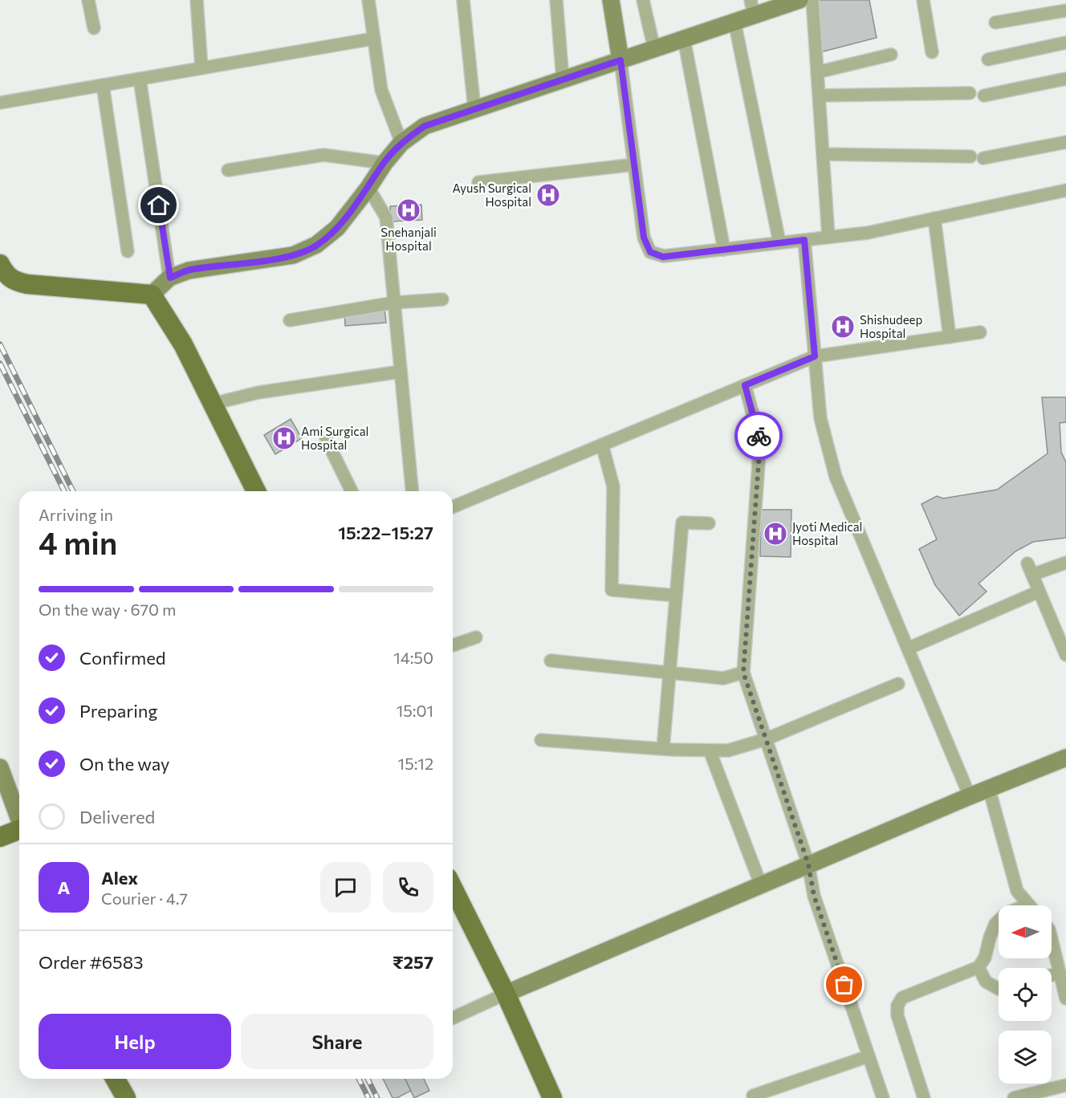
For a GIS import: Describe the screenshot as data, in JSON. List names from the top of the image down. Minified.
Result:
{"places":{"hospital":["Ayush Surgical Hospital","Snehanjali Hospital","Shishudeep Hospital","Ami Surgical Hospital","Jyoti Medical Hospital"]},"north":"left","page":{"heading":["4 min","Arriving in","15:22–15:27"],"panel":["Alex","Courier · 4.7","Order #6583","₹257"],"bar":"On the way · 670 m","list":[["Confirmed","14:50"],["Preparing","15:01"],["On the way","15:12"],"Delivered"],"round":"A","buttons":["Help","Share"]}}
